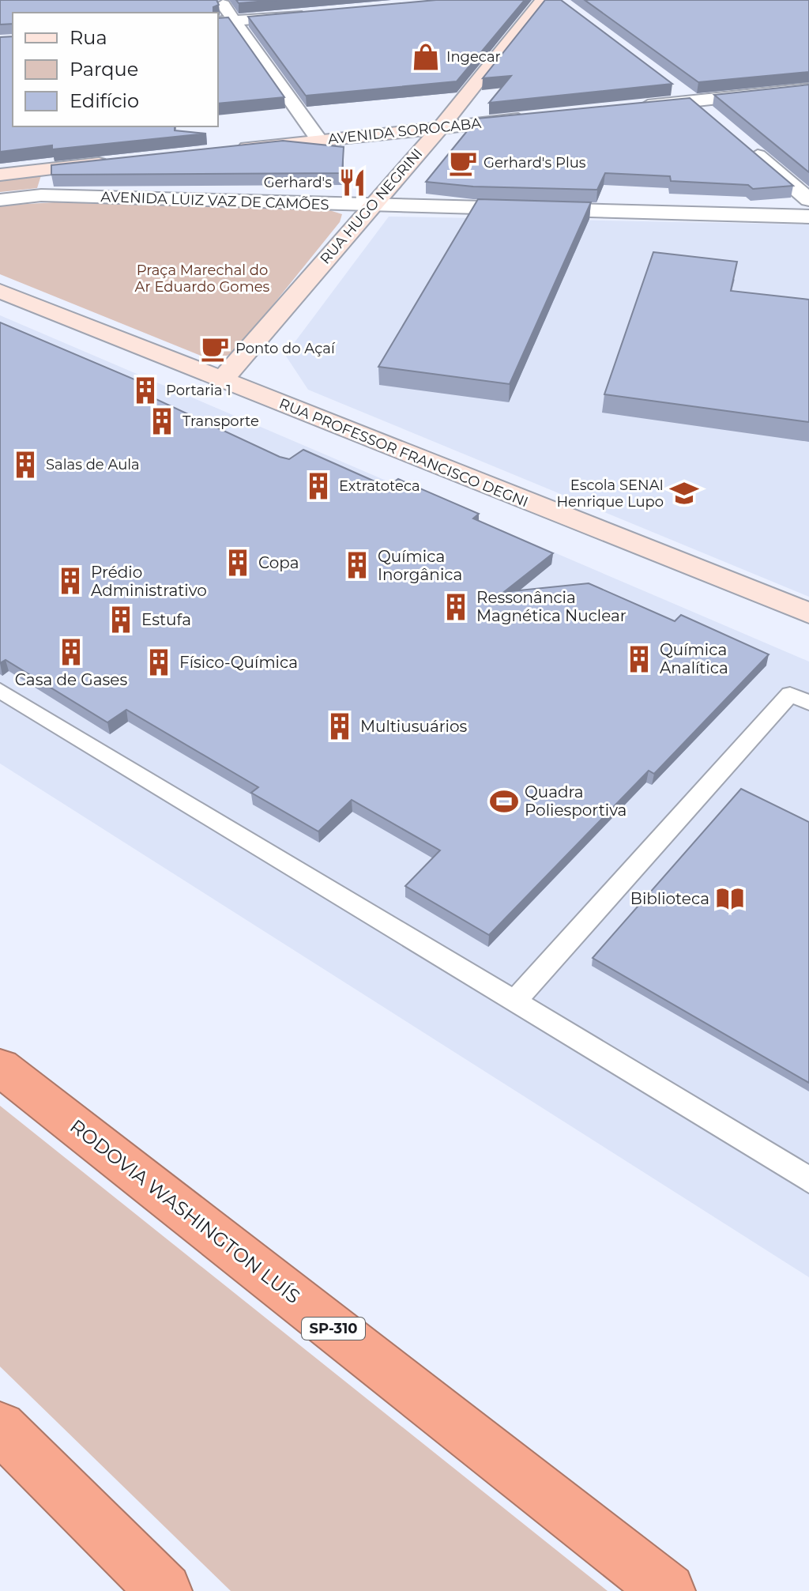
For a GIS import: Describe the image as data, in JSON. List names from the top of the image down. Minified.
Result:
{"streets":{"highway":["RODOVIA WASHINGTON LUÍS","SP-310"],"main road":["AVENIDA SOROCABA","RUA HUGO NEGRINI","RUA PROFESSOR FRANCISCO DEGNI"],"street":["AVENIDA LUIZ VAZ DE CAMÕES"]},"crossings":[["AVENIDA SOROCABA","RUA HUGO NEGRINI"],["AVENIDA LUIZ VAZ DE CAMÕES","RUA HUGO NEGRINI"],["RUA HUGO NEGRINI","RUA PROFESSOR FRANCISCO DEGNI"]],"parks":["Praça Marechal do Ar Eduardo Gomes"],"places":{"shop":["Ingecar"],"cafe":["Gerhard's Plus","Ponto do Açaí"],"restaurant":["Gerhard's"],"building":["Portaria 1","Transporte","Salas de Aula","Extratoteca","Copa","Química Inorgânica","Prédio Administrativo","Ressonância Magnética Nuclear","Estufa","Casa de Gases","Química Analítica","Físico-Química","Multiusuários"],"school or university":["Escola SENAI Henrique Lupo"],"sports":["Quadra Poliesportiva"],"library":["Biblioteca"]},"legend":["Rua","Parque","Edifício"]}
